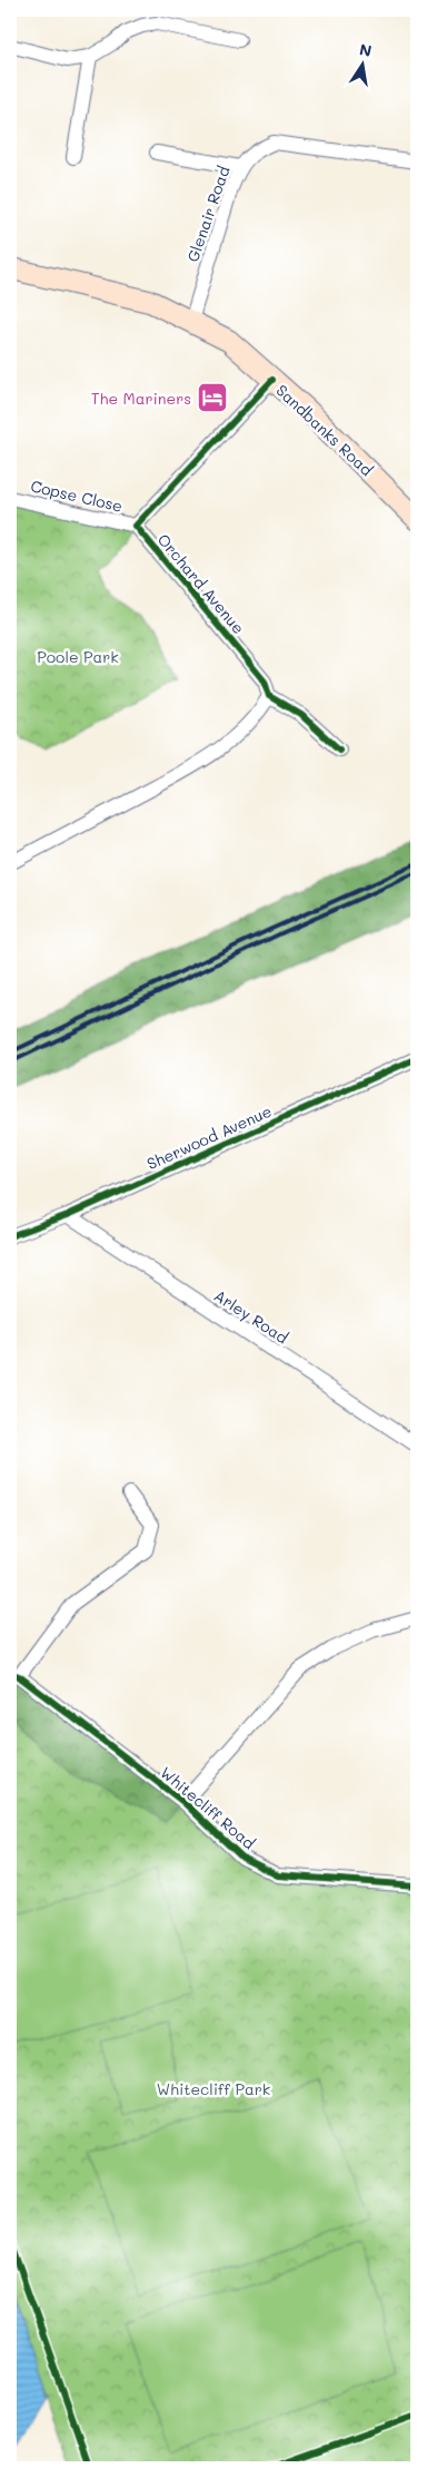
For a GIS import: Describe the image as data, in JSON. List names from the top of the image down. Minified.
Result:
{"streets":{"main road":["Sandbanks Road"],"street":["Glenair Road","Copse Close","Orchard Avenue","Sherwood Avenue","Arley Road","Whitecliff Road"]},"crossings":[["Glenair Road","Sandbanks Road"],["Copse Close","Orchard Avenue"],["Sherwood Avenue","Arley Road"]],"parks":["Poole Park","Whitecliff Park"],"places":{"hotel":["The Mariners"]},"north":"top"}
